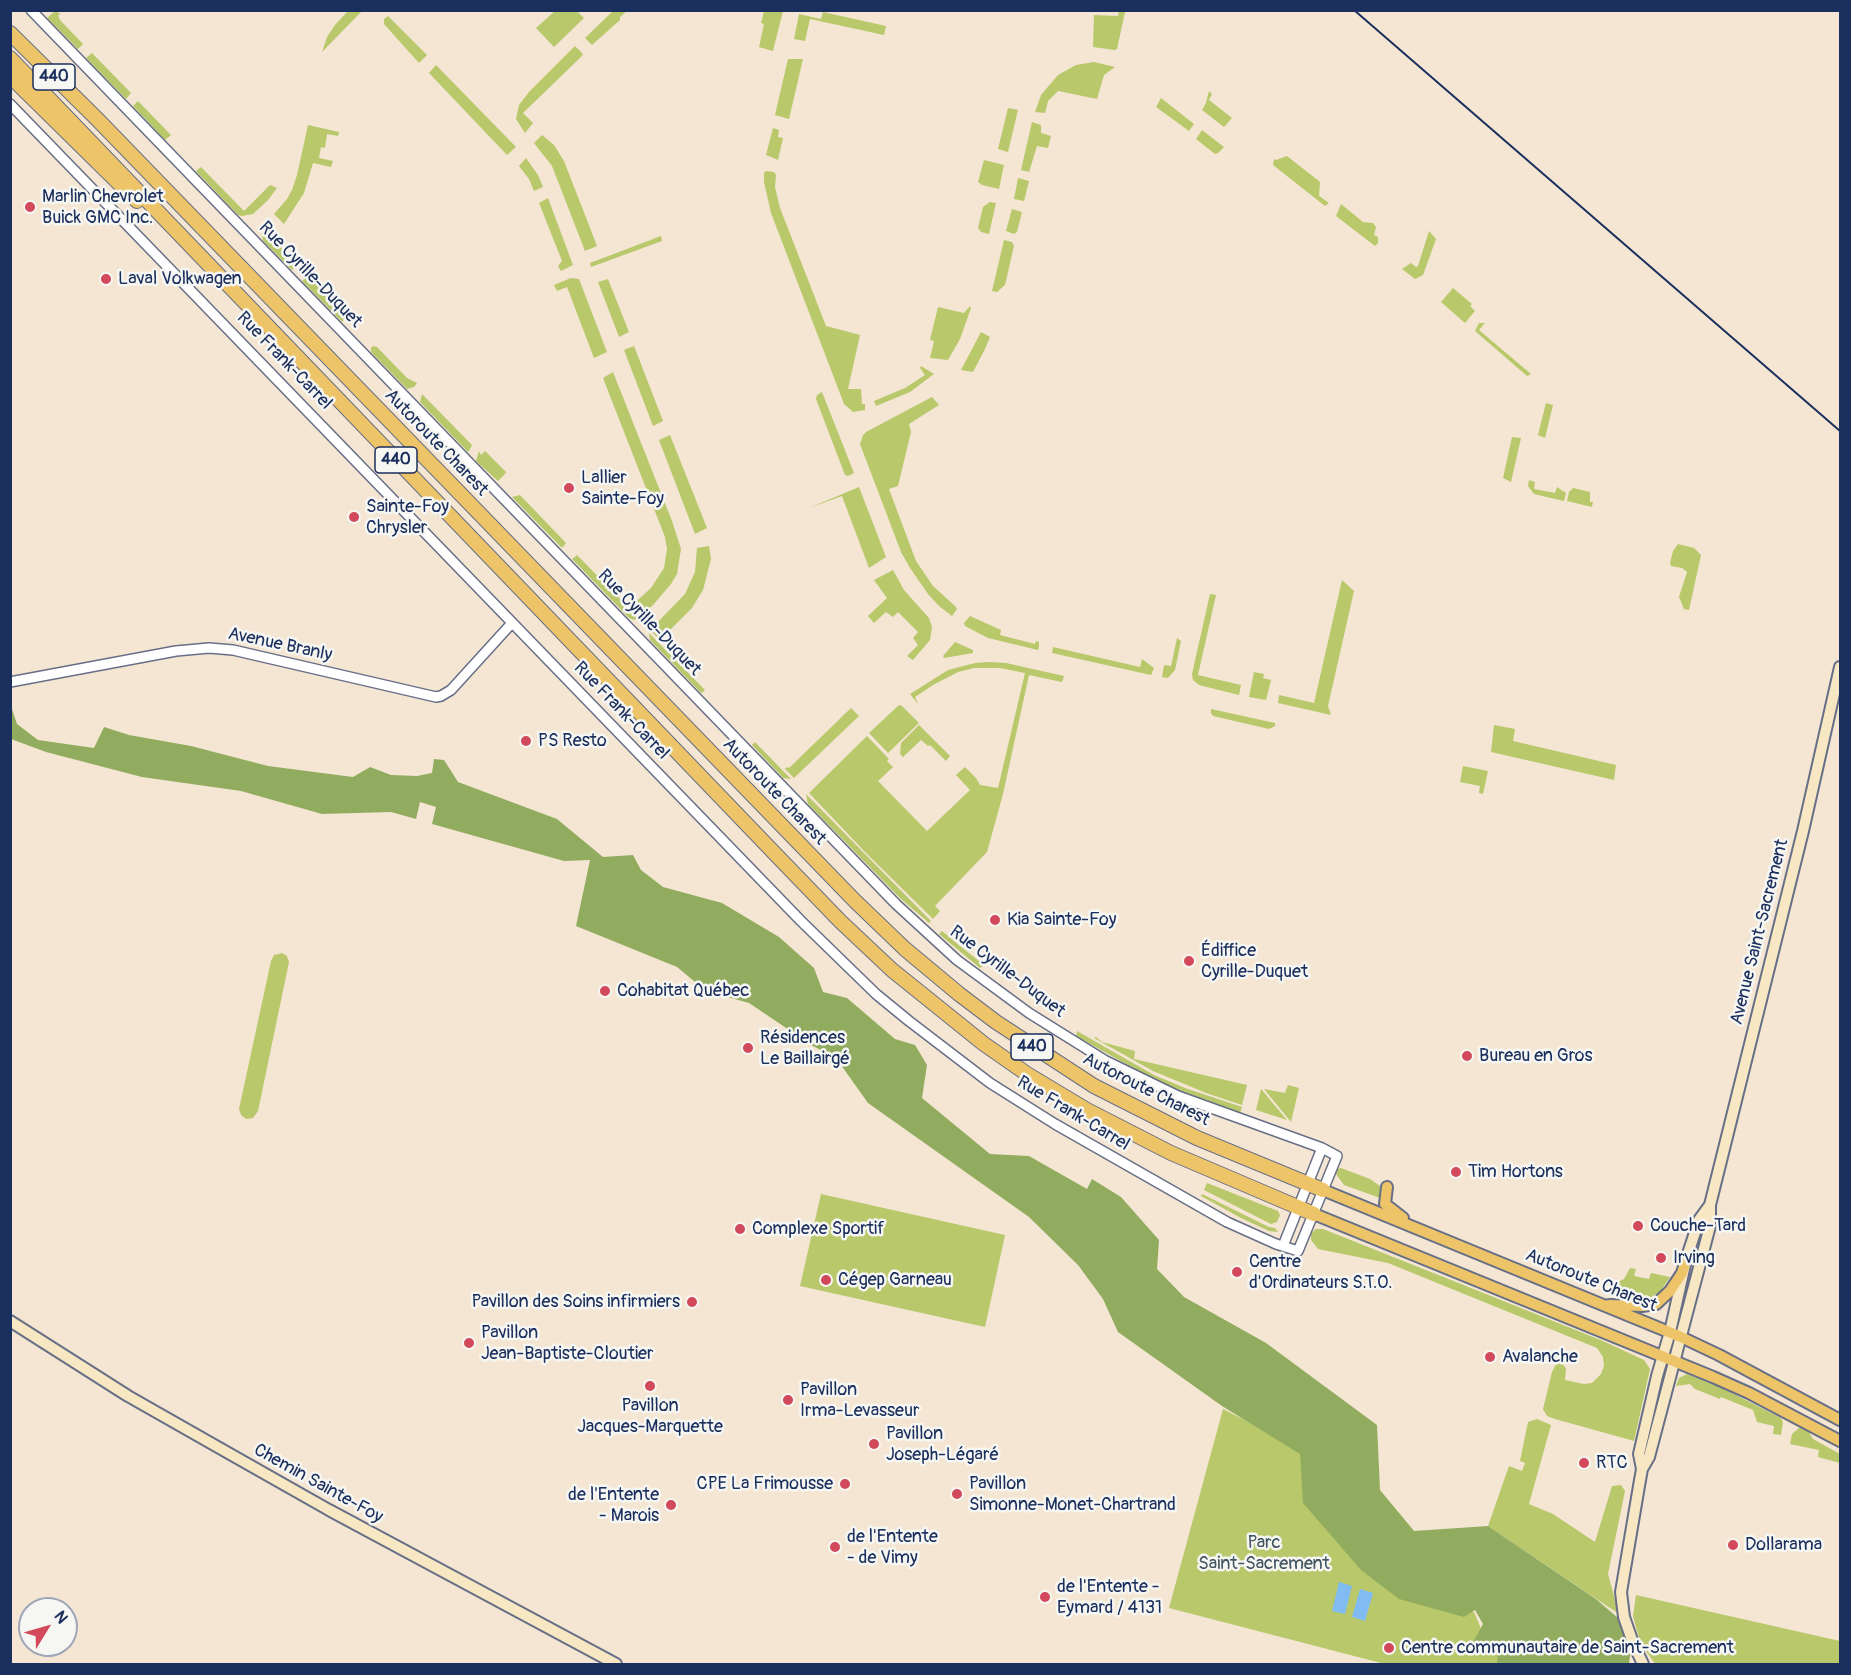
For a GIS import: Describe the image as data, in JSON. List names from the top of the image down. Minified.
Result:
{"streets":{"highway":["440","Autoroute Charest"],"main road":["Avenue Saint-Sacrement","Chemin Sainte-Foy"],"street":["Rue Cyrille-Duquet","Rue Frank-Carrel","Avenue Branly"]},"crossings":[["440","Rue Cyrille-Duquet"],["440","Rue Frank-Carrel"],["Rue Cyrille-Duquet","Rue Frank-Carrel"],["Rue Cyrille-Duquet","Autoroute Charest"],["Rue Frank-Carrel","Avenue Branly"],["Autoroute Charest","Avenue Saint-Sacrement"]],"parks":["Parc Saint-Sacrement"],"places":["Marlin Chevrolet Buick GMC Inc.","Laval Volkwagen","Lallier Sainte-Foy","Sainte-Foy Chrysler","PS Resto","Kia Sainte-Foy","Édiffice Cyrille-Duquet","Cohabitat Québec","Résidences Le Baillairgé","Bureau en Gros","Tim Hortons","Couche-Tard","Complexe Sportif","Irving","Centre d'Ordinateurs S.T.O.","Cégep Garneau","Pavillon des Soins infirmiers","Pavillon Jean-Baptiste-Cloutier","Avalanche","Pavillon Jacques-Marquette","Pavillon Irma-Levasseur","Pavillon Joseph-Légaré","RTC","CPE La Frimousse","Pavillon Simonne-Monet-Chartrand","de l'Entente - Marois","Dollarama","de l'Entente - de Vimy","de l'Entente - Eymard / 4131","Centre communautaire de Saint-Sacrement"],"north":"top right"}
